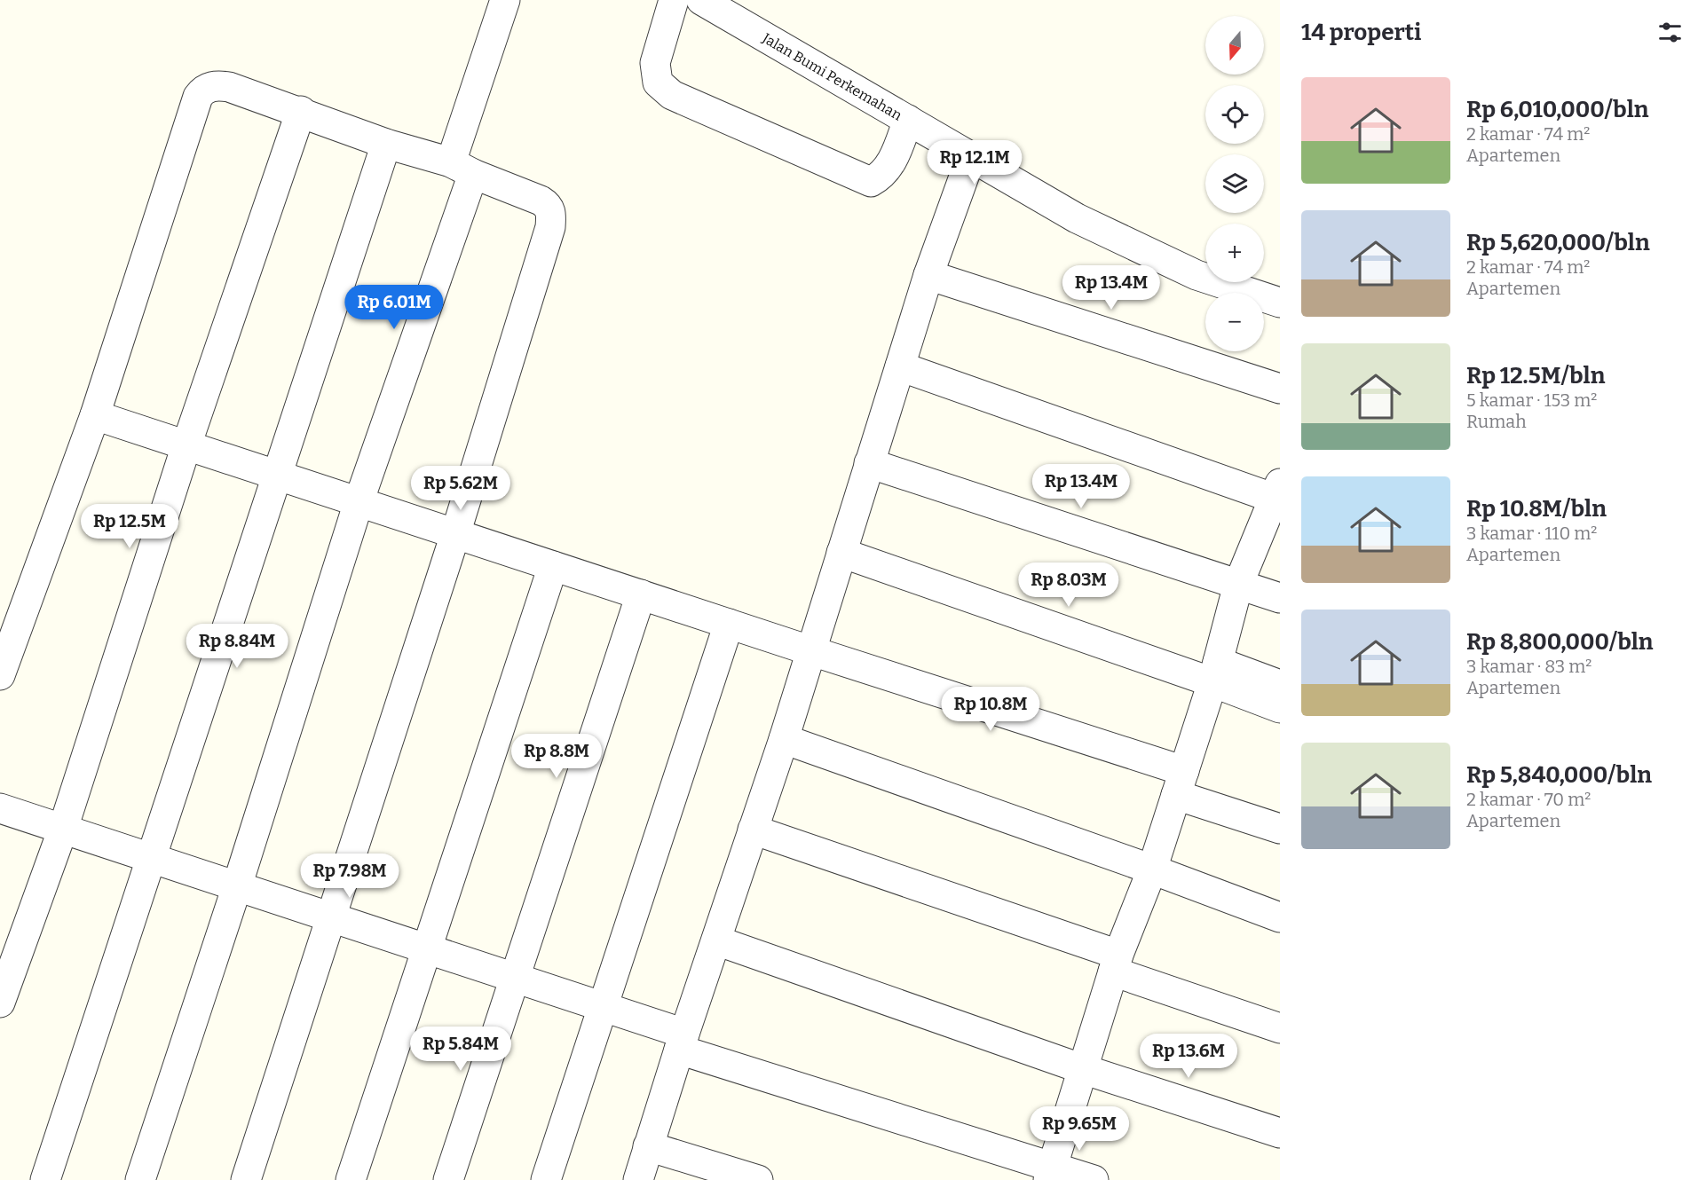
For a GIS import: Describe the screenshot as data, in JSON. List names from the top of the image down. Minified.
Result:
{"streets":{"street":["Jalan Bumi Perkemahan"]},"north":"bottom","page":{"heading":"14 properti","map_buttons":["+","−"],"list":[{"name":"Rp 6,010,000/bln","note":"2 kamar · 74 m² · Apartemen"},{"name":"Rp 5,620,000/bln","note":"2 kamar · 74 m² · Apartemen"},{"name":"Rp 12.5M/bln","note":"5 kamar · 153 m² · Rumah"},{"name":"Rp 10.8M/bln","note":"3 kamar · 110 m² · Apartemen"},{"name":"Rp 8,800,000/bln","note":"3 kamar · 83 m² · Apartemen"},{"name":"Rp 5,840,000/bln","note":"2 kamar · 70 m² · Apartemen"}],"price":["Rp 12.1M","Rp 13.4M","Rp 6.01M","Rp 13.4M","Rp 5.62M","Rp 12.5M","Rp 8.03M","Rp 8.84M","Rp 10.8M","Rp 8.8M","Rp 7.98M","Rp 5.84M","Rp 13.6M","Rp 9.65M"]}}
